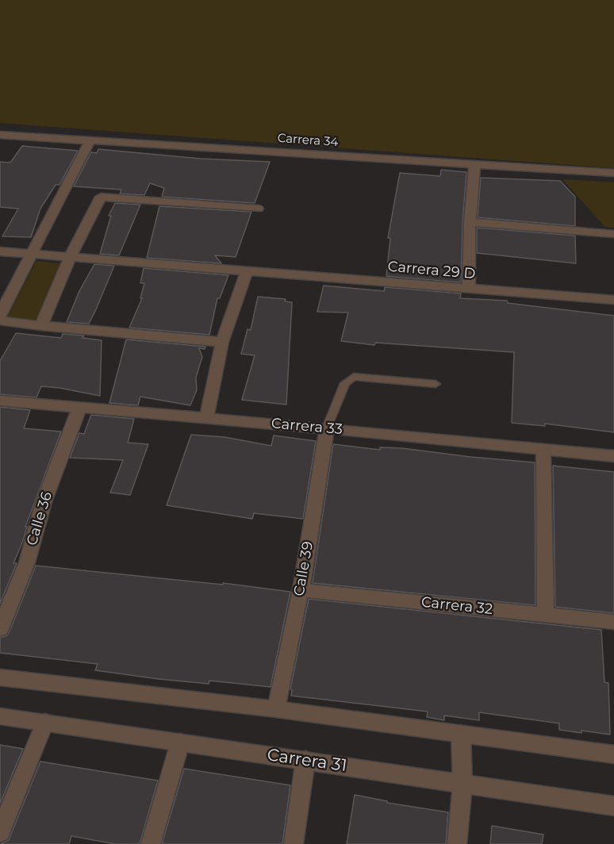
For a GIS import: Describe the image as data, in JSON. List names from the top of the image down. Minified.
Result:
{"streets":{"street":["Carrera 34","Carrera 29 D","Carrera 33","Calle 36","Calle 39","Carrera 32","Carrera 31"]},"crossings":[["Carrera 33","Calle 36"],["Carrera 33","Calle 39"],["Calle 39","Carrera 32"]]}
